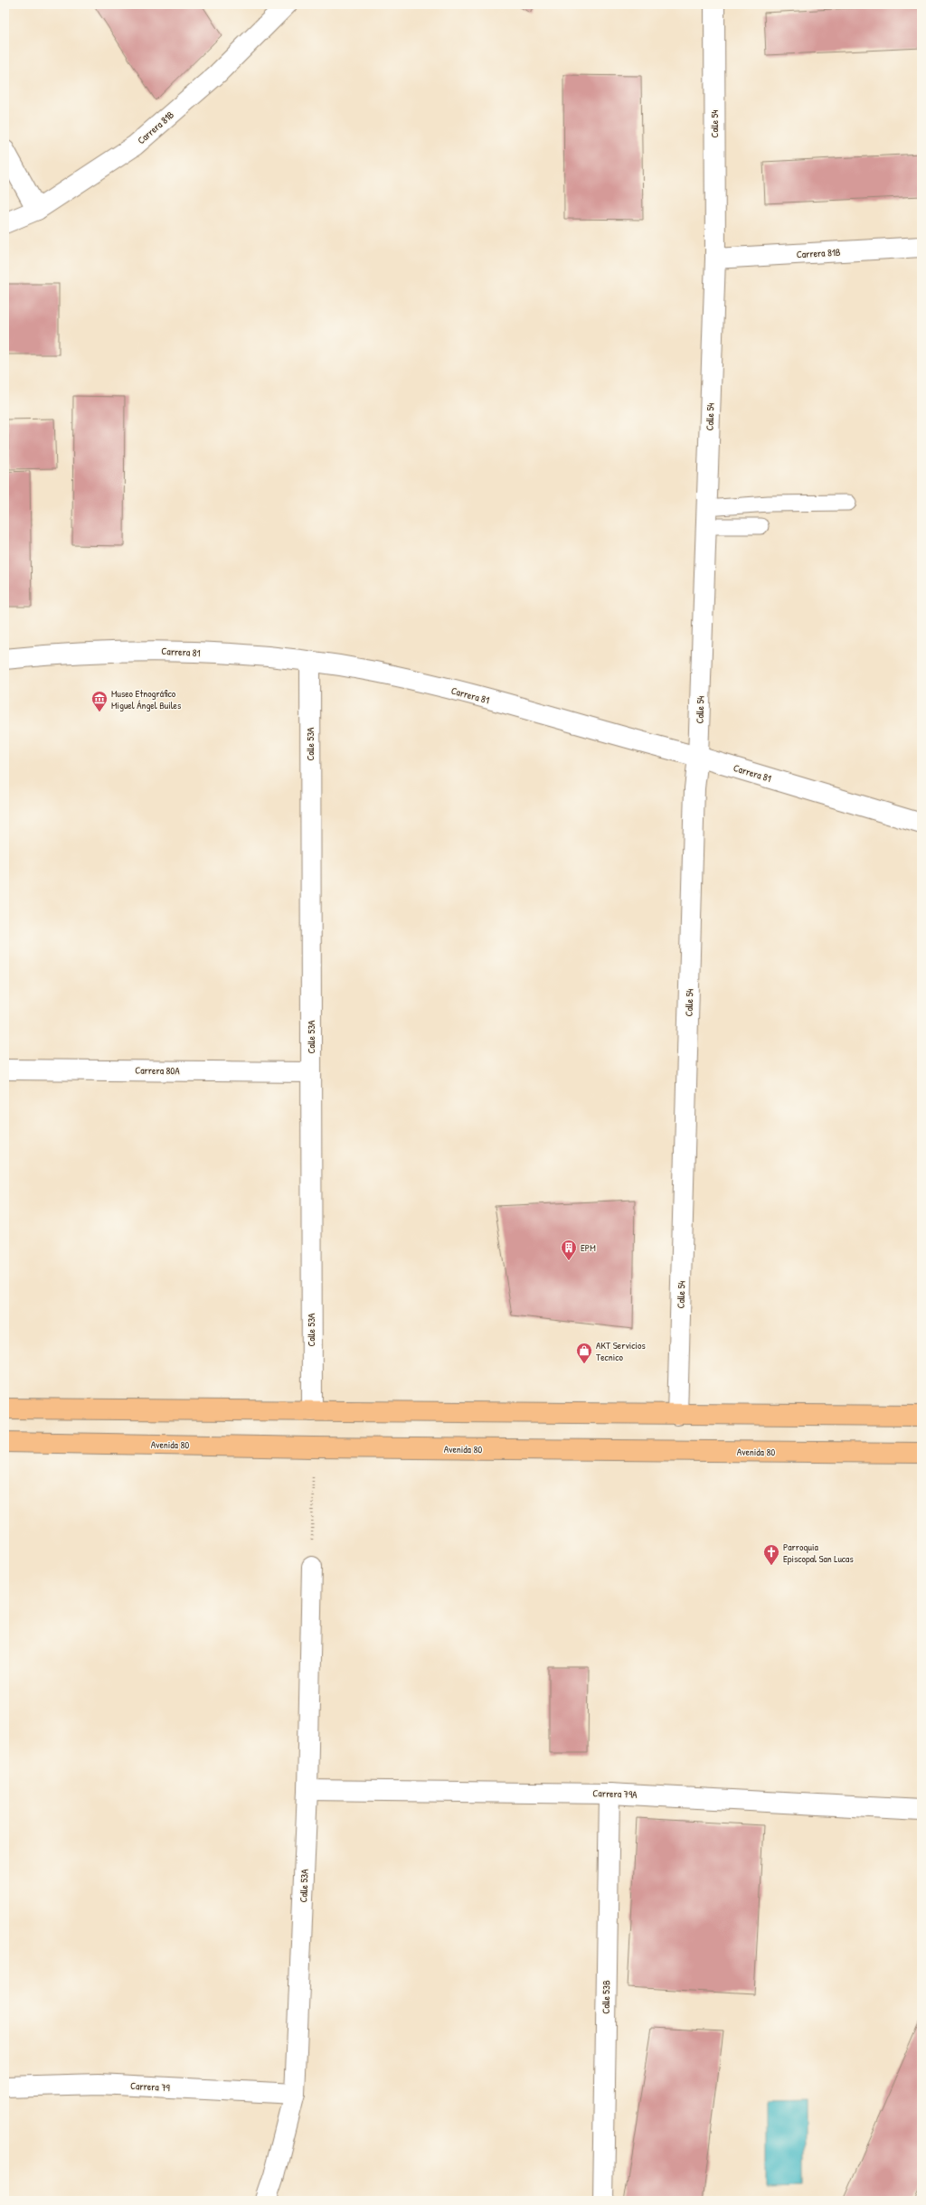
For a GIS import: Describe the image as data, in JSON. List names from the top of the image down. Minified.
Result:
{"streets":{"main road":["Avenida 80"],"street":["Calle 54","Carrera 81B","Carrera 81","Calle 53A","Carrera 80A","Carrera 79A","Calle 53B","Carrera 79"]},"crossings":[["Calle 54","Carrera 81B"],["Calle 54","Carrera 81"],["Carrera 81","Calle 53A"],["Calle 53A","Carrera 80A"],["Calle 53A","Carrera 79A"],["Calle 53A","Carrera 79"],["Carrera 79A","Calle 53B"]],"places":{"museum":["Museo Etnográfico Miguel Ángel Builes"],"building":["EPM"],"shop":["AKT Servicios Tecnico"],"church":["Parroquia Episcopal San Lucas"]}}
